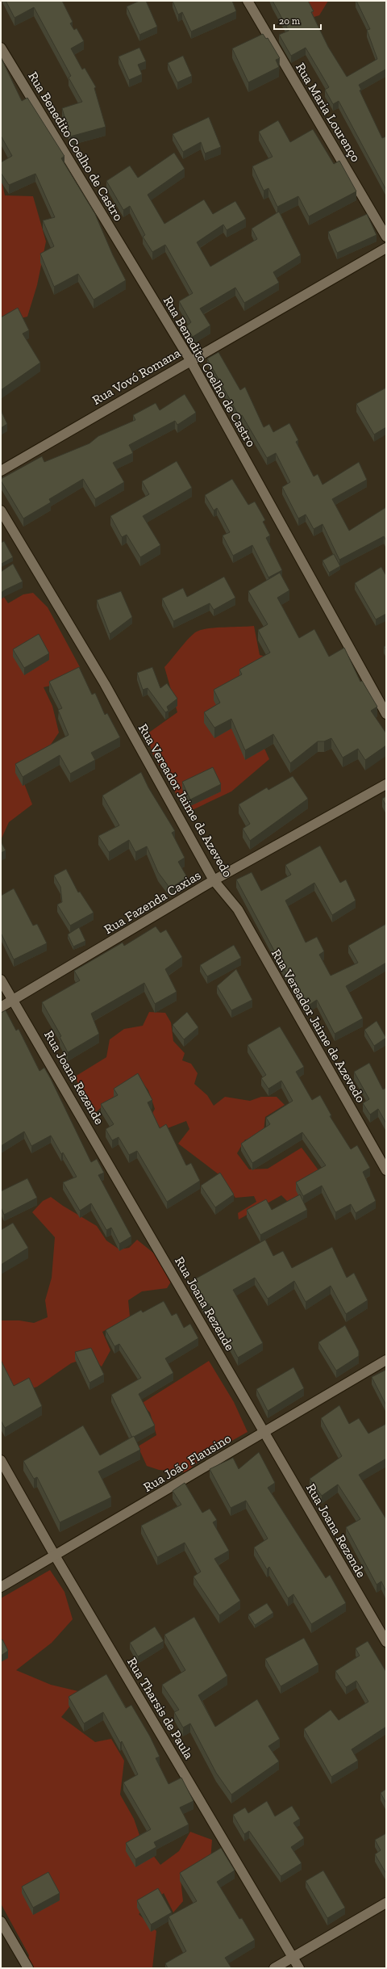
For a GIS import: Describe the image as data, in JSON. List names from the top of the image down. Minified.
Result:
{"streets":{"street":["Rua Maria Lourenço","Rua Benedito Coelho de Castro","Rua Vovó Romana","Rua Vereador Jaime de Azevedo","Rua Fazenda Caxias","Rua Joana Rezende","Rua João Flausino","Rua Tharsis de Paula"]},"crossings":[["Rua Benedito Coelho de Castro","Rua Vovó Romana"],["Rua Vereador Jaime de Azevedo","Rua Fazenda Caxias"],["Rua Fazenda Caxias","Rua Joana Rezende"],["Rua Joana Rezende","Rua João Flausino"],["Rua João Flausino","Rua Tharsis de Paula"]],"scale_bar":"20 m"}
